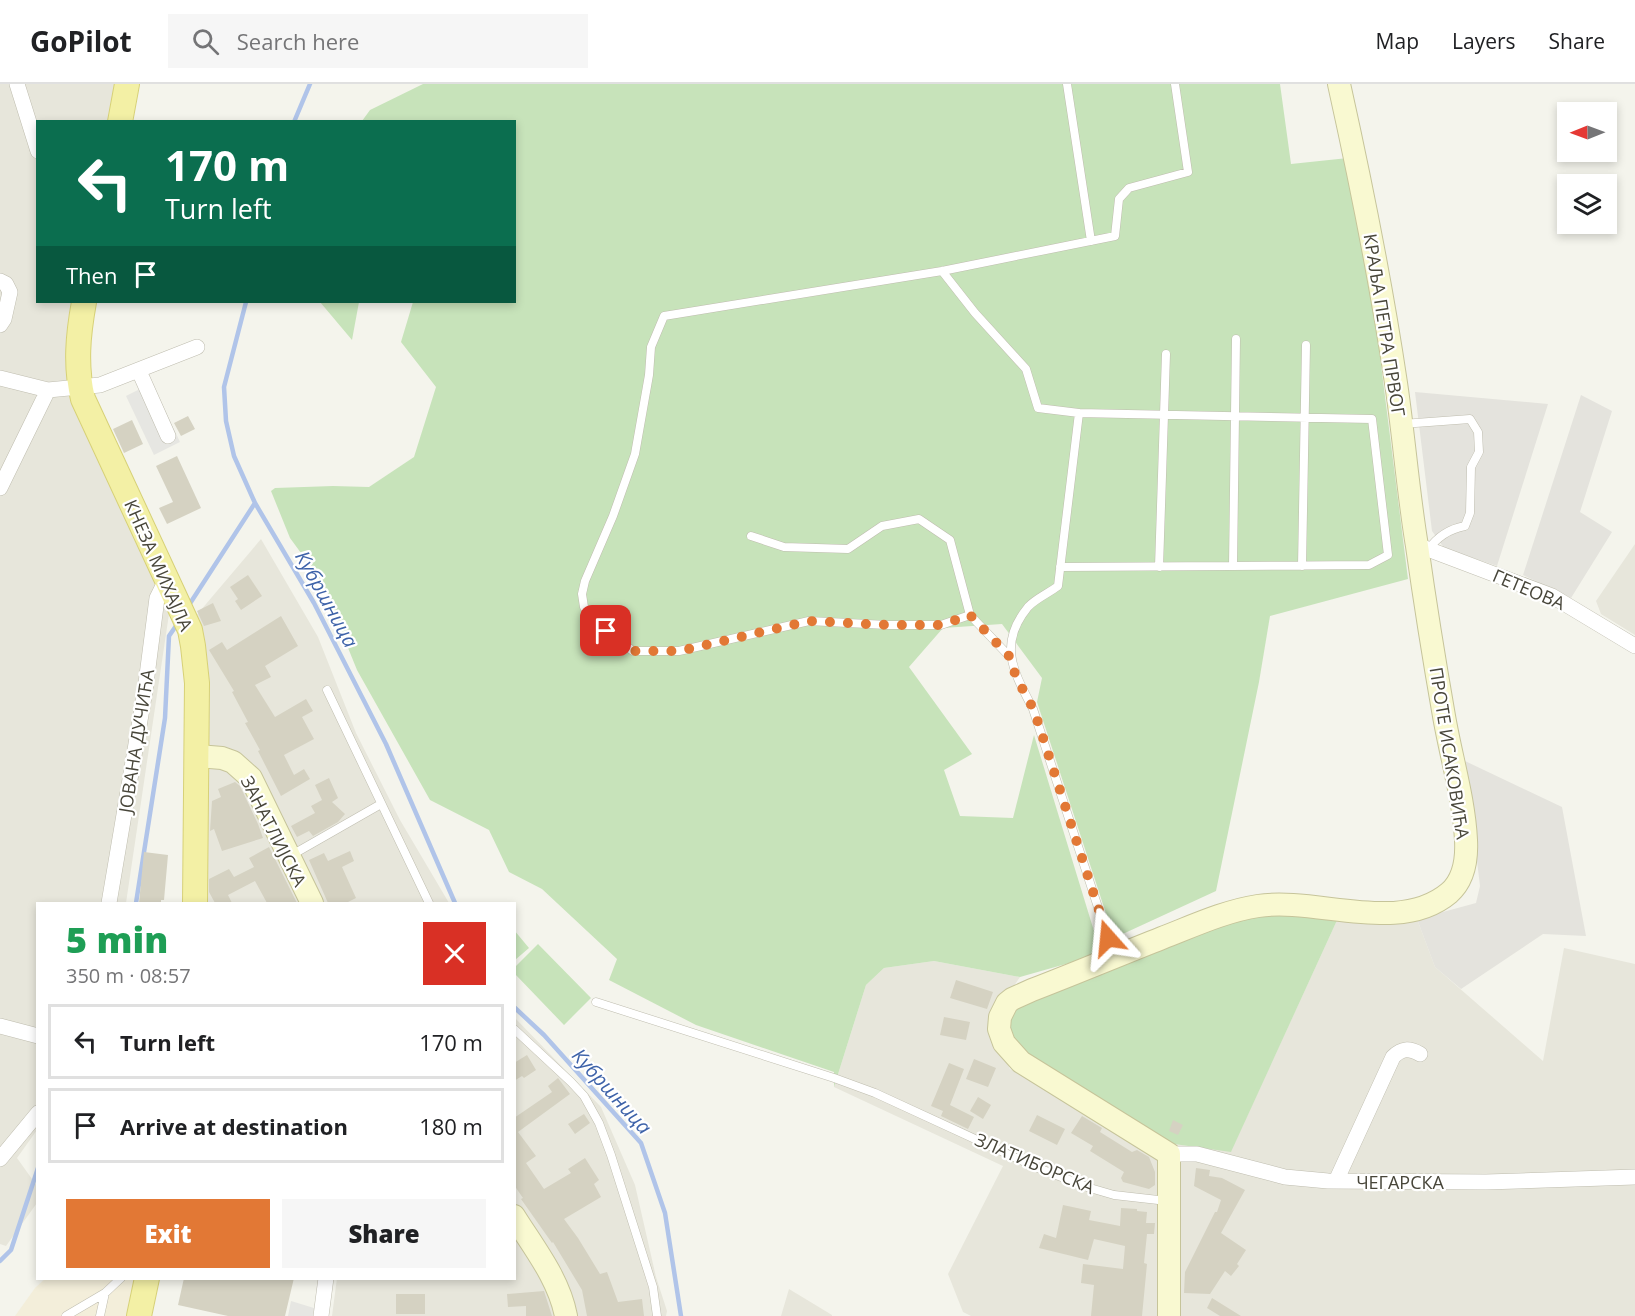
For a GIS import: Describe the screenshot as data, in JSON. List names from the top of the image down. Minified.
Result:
{"streets":{"main road":["КНЕЗА МИХАЈЛА"],"street":["КРАЉА ПЕТРА ПРВОГ","ГЕТЕОВА","ЈОВАНА ДУЧИЋА","ПРОТЕ ИСАКОВИЋА","ЗАНАТЛИЈСКА","ЧЕГАРСКА"],"lane":["ЗЛАТИБОРСКА"]},"crossings":[["КРАЉА ПЕТРА ПРВОГ","ГЕТЕОВА"],["КРАЉА ПЕТРА ПРВОГ","ПРОТЕ ИСАКОВИЋА"],["КНЕЗА МИХАЈЛА","ЈОВАНА ДУЧИЋА"],["КНЕЗА МИХАЈЛА","ЗАНАТЛИЈСКА"],["ГЕТЕОВА","ПРОТЕ ИСАКОВИЋА"],["ПРОТЕ ИСАКОВИЋА","ЧЕГАРСКА"]],"water":["Кубршница"],"north":"left","page":{"header":"GoPilot","search":"Search here","nav":["Map","Layers","Share"],"turn":["170 m","Turn left"],"then":"Then","heading":["5 min","350 m · 08:57"],"list":[{"name":"Turn left","value":"170 m"},{"name":"Arrive at destination","value":"180 m"}],"buttons":["Exit","Share"]}}
